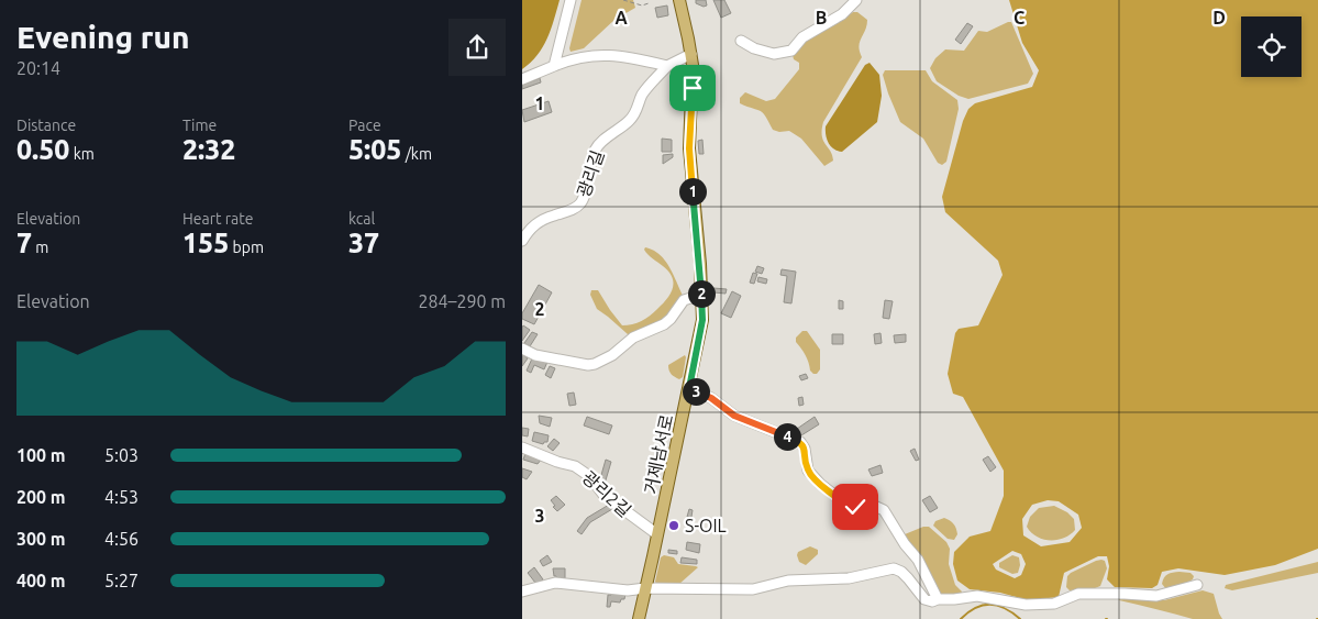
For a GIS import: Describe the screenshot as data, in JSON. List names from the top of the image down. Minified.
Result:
{"streets":{"main road":["거제남서로"],"street":["광리길","광리2길"]},"crossings":[["거제남서로","광리2길"]],"places":["S-OIL"],"page":{"heading":["Evening run","20:14"],"stats":[["Distance","0.50 km"],["Time","2:32"],["Pace","5:05 /km"],["Elevation","7 m"],["Heart rate","155 bpm"],["kcal","37"]],"pins":["1","2","3","4"],"chart":["Elevation","284–290 m"],"list":[{"name":"100 m","note":"5:03"},{"name":"200 m","note":"4:53"},{"name":"300 m","note":"4:56"},{"name":"400 m","note":"5:27"}]},"grid":{"columns":["A","B","C","D"],"rows":["1","2","3"]}}
